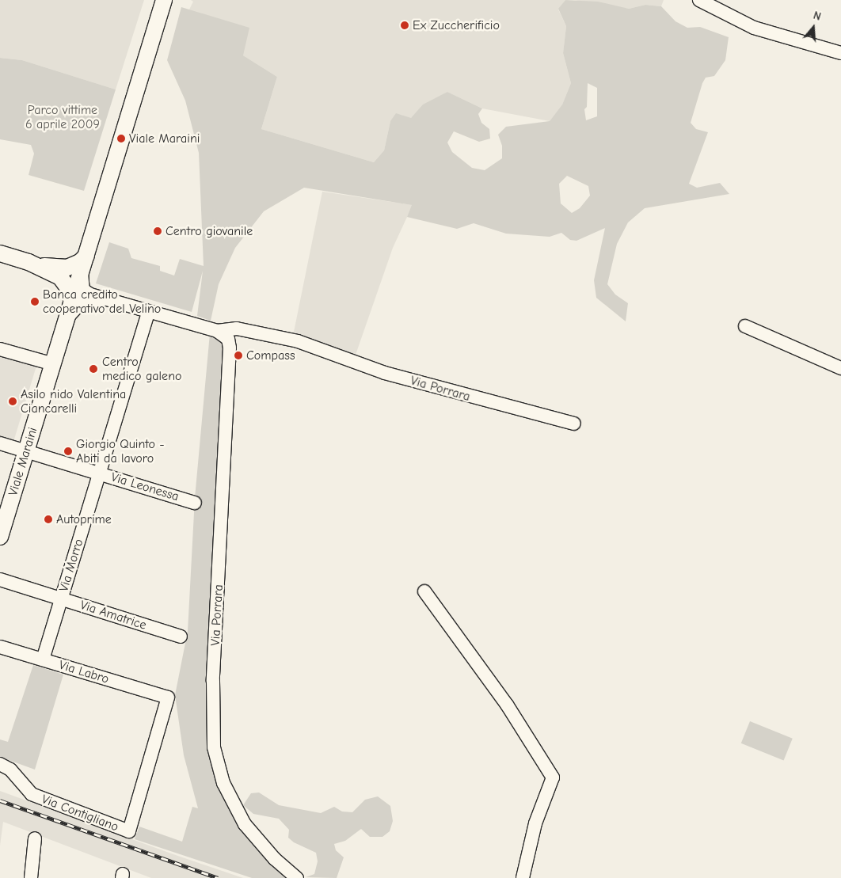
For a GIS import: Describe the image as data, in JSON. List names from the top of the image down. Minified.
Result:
{"streets":{"main road":["Viale Maraini"],"street":["Via Porrara","Via Leonessa","Via Morro","Via Amatrice","Via Labro","Via Contigliano"]},"crossings":[["Via Porrara","Viale Maraini"],["Via Porrara","Via Morro"],["Viale Maraini","Via Leonessa"],["Via Leonessa","Via Morro"],["Via Morro","Via Amatrice"],["Via Morro","Via Labro"],["Via Labro","Via Contigliano"]],"parks":["Parco vittime 6 aprile 2009"],"places":["Ex Zuccherificio","Viale Maraini","Centro giovanile","Banca credito cooperativo del Velino","Compass","Centro medico galeno","Asilo nido Valentina Ciancarelli","Giorgio Quinto - Abiti da lavoro","Autoprime"],"north":"top"}
